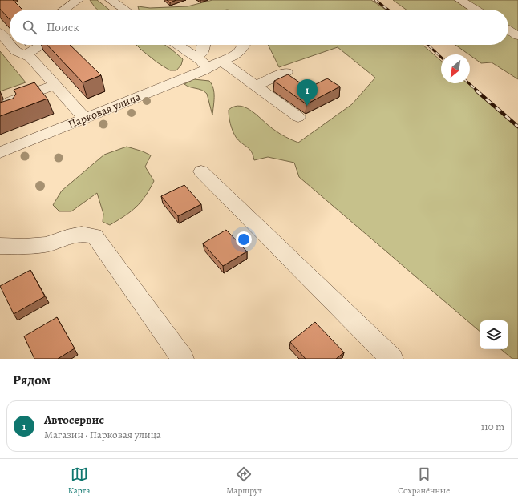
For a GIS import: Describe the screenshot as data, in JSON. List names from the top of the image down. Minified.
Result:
{"streets":{"street":["Парковая улица"]},"north":"bottom left","page":{"search":"Поиск","pins":"1","heading":"Рядом","list":[{"mark":"1","name":"Автосервис","note":"Магазин · Парковая улица","value":"110 m"}],"nav":["Карта","Маршрут","Сохранённые"]}}
